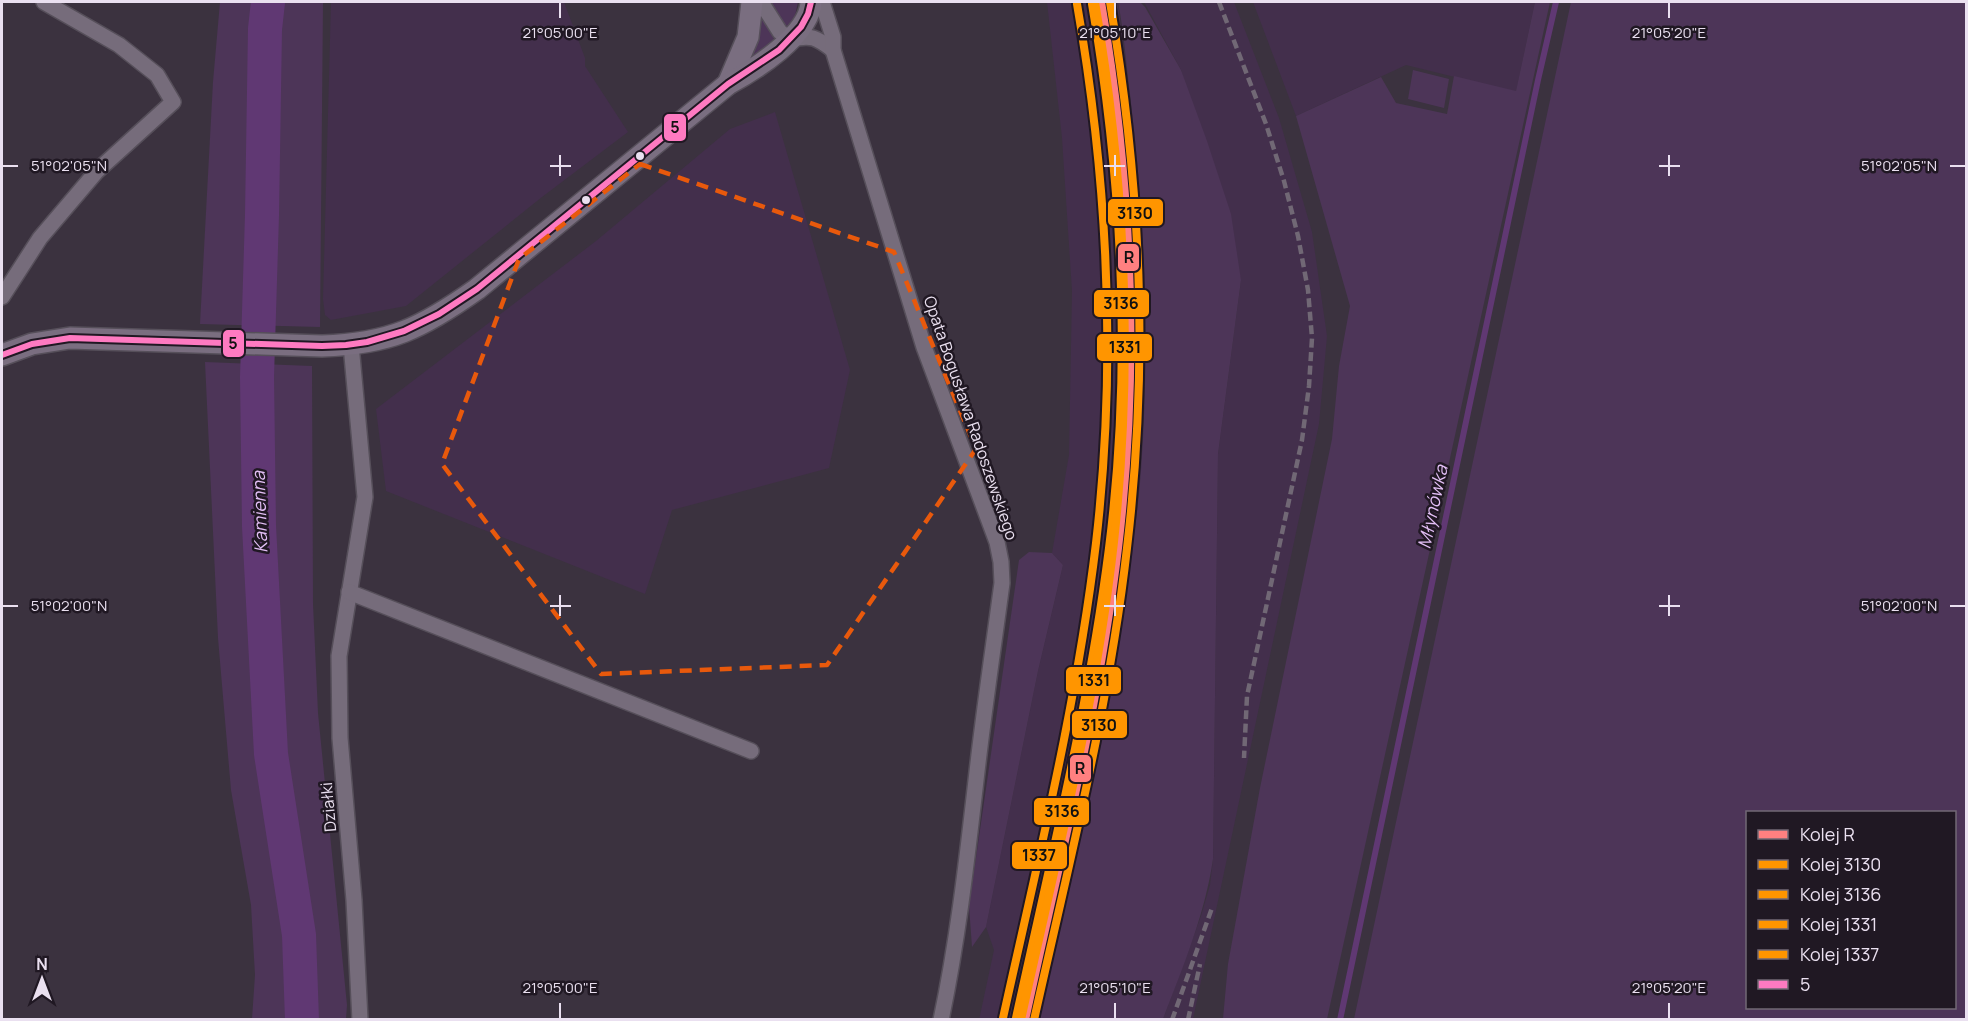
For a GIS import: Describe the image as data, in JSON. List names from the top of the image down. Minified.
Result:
{"streets":{"street":["Opata Bogusława Radoszewskiego","Działki"]},"water":["Młynówka","Kamienna"],"lines":["rail line R","rail line 3130","rail line 1331","transit line 5","rail line 3136","rail line 1337"],"legend":["Kolej R","Kolej 3130","Kolej 3136","Kolej 1331","Kolej 1337","5"],"north":"top","coordinates":["21°05'00\"E","21°05'10\"E","21°05'20\"E","51°02'05\"N","51°02'00\"N"]}
